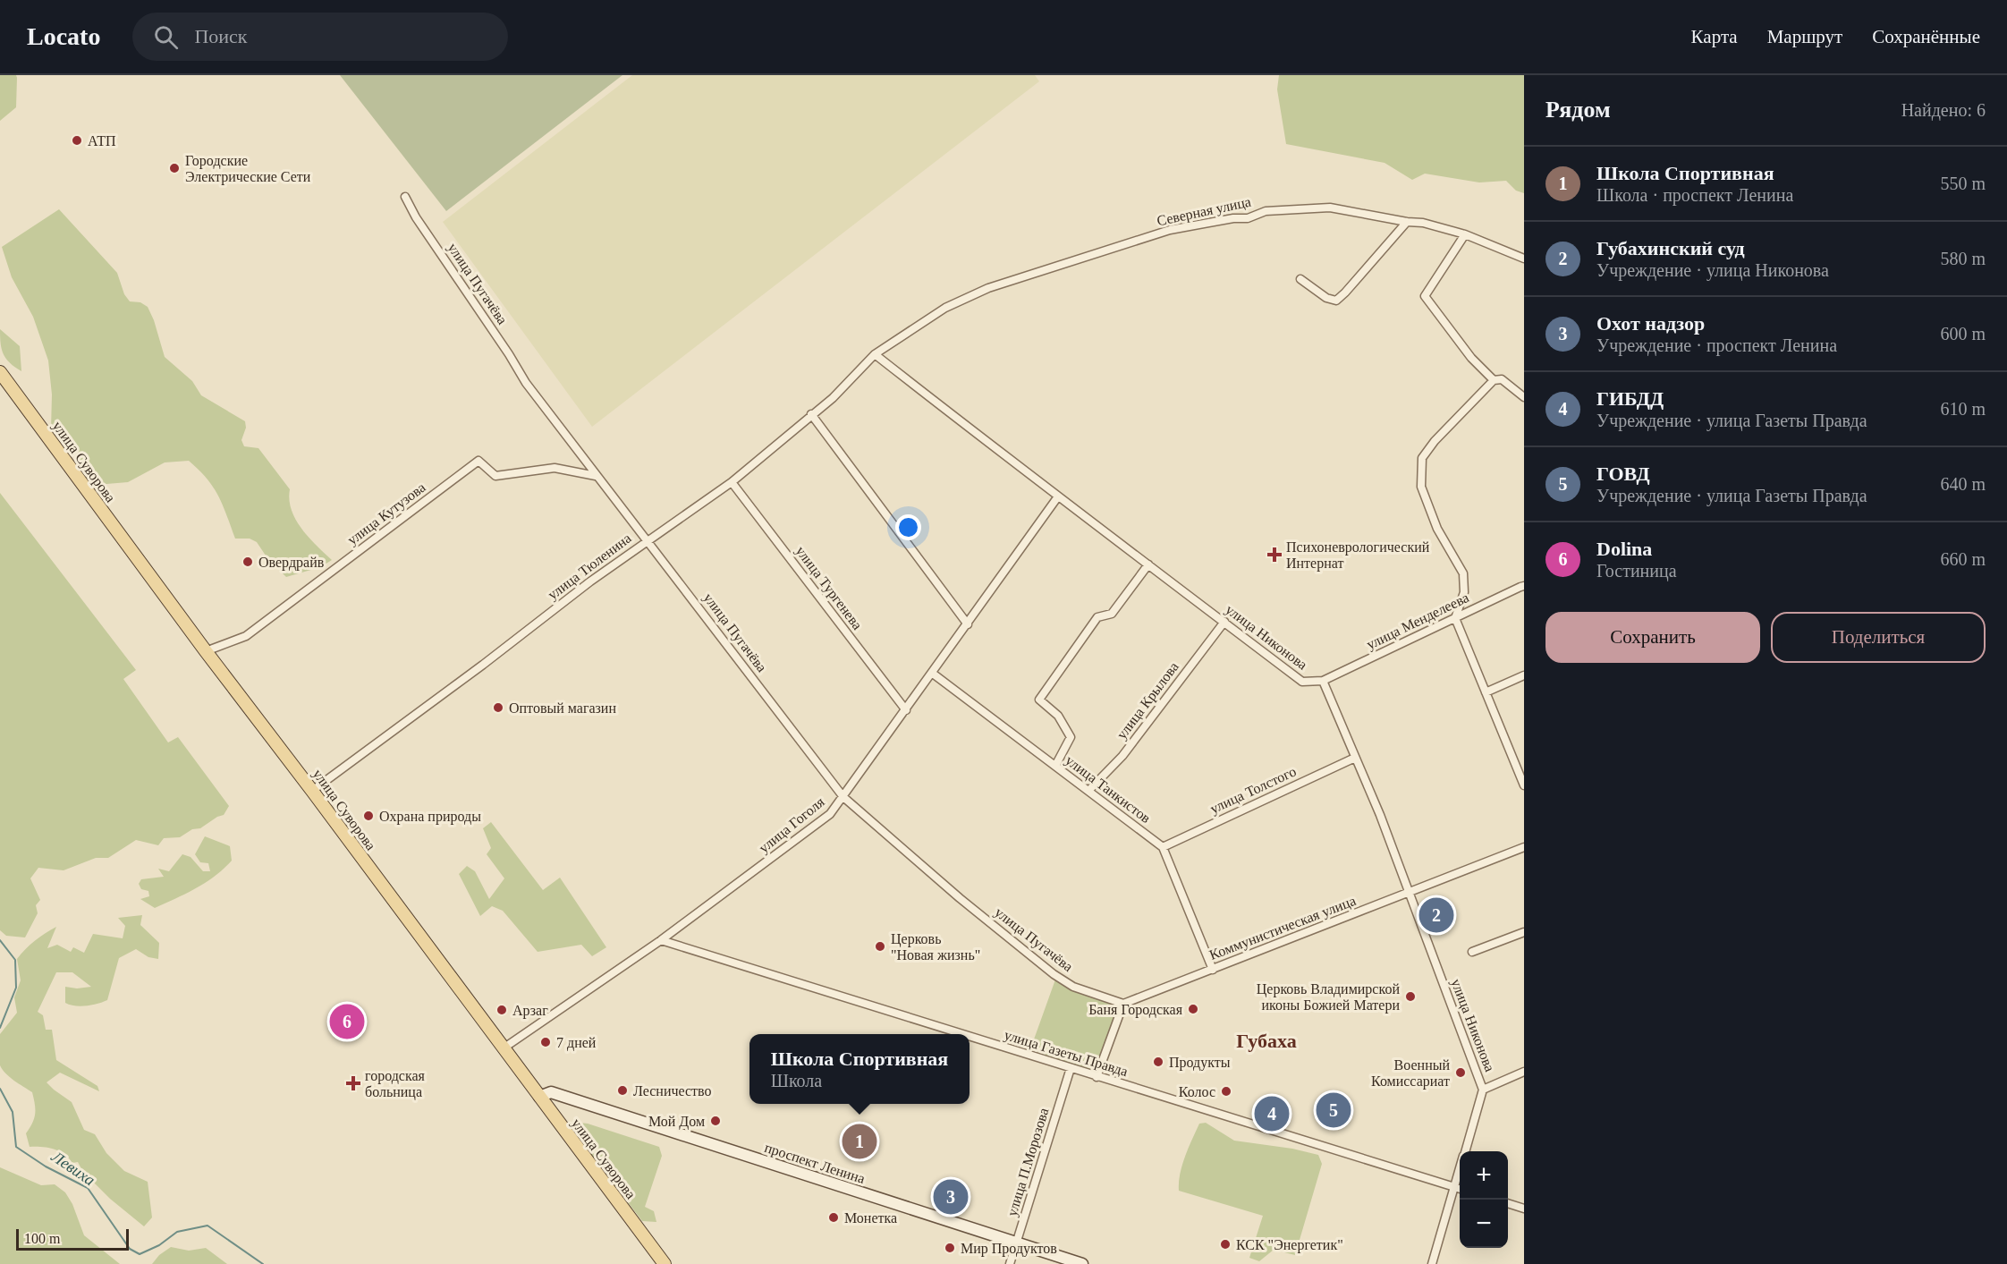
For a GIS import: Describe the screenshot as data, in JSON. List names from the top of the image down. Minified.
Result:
{"streets":{"main road":["улица Суворова","проспект Ленина"],"street":["Северная улица","улица Пугачёва","улица Кутузова","улица Тюленина","улица Тургенева","улица Менделеева","улица Никонова","улица Крылова","улица Танкистов","улица Толстого","улица Гоголя","Коммунистическая улица","улица Газеты Правда","улица П.Морозова"]},"crossings":[["Северная улица","улица Тюленина"],["Северная улица","улица Никонова"],["улица Пугачёва","улица Кутузова"],["улица Пугачёва","улица Тюленина"],["улица Пугачёва","улица Гоголя"],["улица Пугачёва","Коммунистическая улица"],["улица Суворова","улица Кутузова"],["улица Суворова","улица Тюленина"],["улица Суворова","улица Гоголя"],["улица Суворова","проспект Ленина"],["улица Тюленина","улица Тургенева"],["улица Тюленина","улица Никонова"],["улица Тургенева","улица Гоголя"],["улица Менделеева","улица Никонова"],["улица Никонова","улица Крылова"],["улица Никонова","улица Толстого"],["улица Никонова","улица Гоголя"],["улица Никонова","Коммунистическая улица"],["улица Крылова","улица Танкистов"],["улица Танкистов","улица Толстого"],["улица Танкистов","улица Гоголя"],["улица Гоголя","улица Газеты Правда"],["улица Газеты Правда","улица П.Морозова"],["улица П.Морозова","проспект Ленина"]],"districts":["Губаха"],"water":["Левиха"],"places":{"other":["АТП","Городские Электрические Сети","Овердрайв","Оптовый магазин","Охрана природы","Церковь \"Новая жизнь\"","Церковь Владимирской иконы Божией Матери","Баня Городская","Арзаг","7 дней","Продукты","Военный Комиссариат","Лесничество","Колос","Мой Дом","Монетка","КСК \"Энергетик\"","Мир Продуктов"],"health":["Психоневрологический Интернат","городская больница"]},"scale_bar":"100 m","page":{"header":"Locato","search":"Поиск","nav":["Карта","Маршрут","Сохранённые"],"heading":["Рядом","Найдено: 6"],"list":[{"mark":"1","name":"Школа Спортивная","note":"Школа · проспект Ленина","value":"550 m"},{"mark":"2","name":"Губахинский суд","note":"Учреждение · улица Никонова","value":"580 m"},{"mark":"3","name":"Охот надзор","note":"Учреждение · проспект Ленина","value":"600 m"},{"mark":"4","name":"ГИБДД","note":"Учреждение · улица Газеты Правда","value":"610 m"},{"mark":"5","name":"ГОВД","note":"Учреждение · улица Газеты Правда","value":"640 m"},{"mark":"6","name":"Dolina","note":"Гостиница","value":"660 m"}],"buttons":["Сохранить","Поделиться"],"pins":["2","6","5","4","1","3"],"popup":["Школа Спортивная","Школа"],"map_buttons":["+","−"],"scale":"100 m"}}
